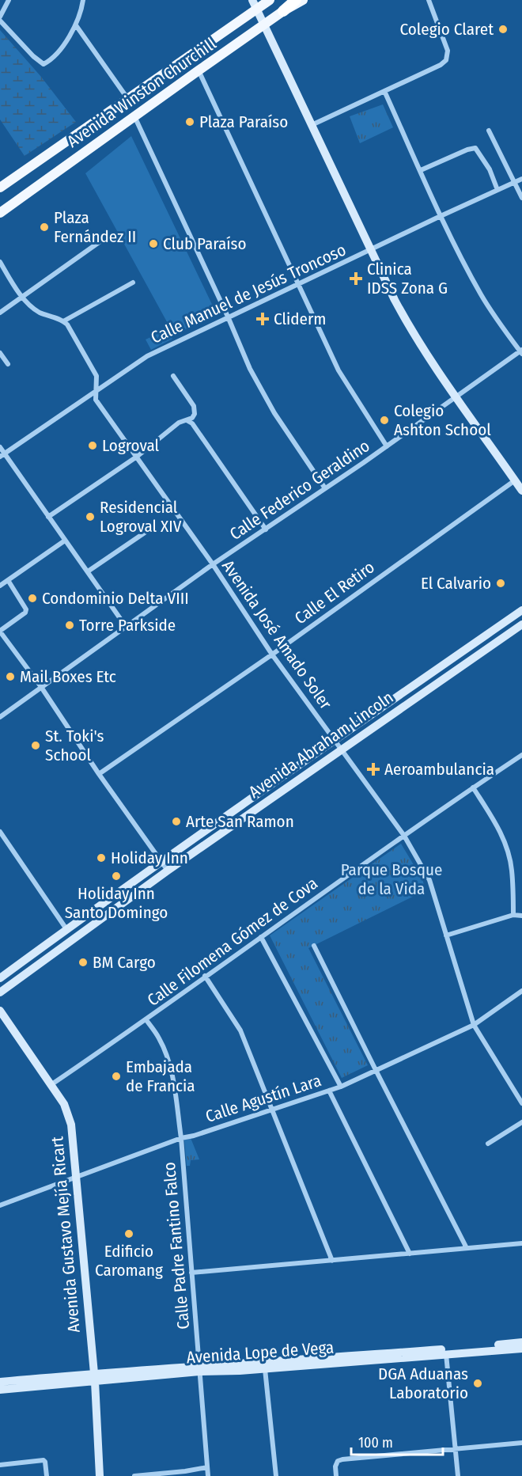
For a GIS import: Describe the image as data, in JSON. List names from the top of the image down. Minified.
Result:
{"streets":{"main road":["Avenida Winston Churchill","Avenida Abraham Lincoln","Avenida Gustavo Mejía Ricart","Avenida Lope de Vega"],"street":["Calle Manuel de Jesús Troncoso","Calle Federico Geraldino","Calle El Retiro","Avenida José Amado Soler","Calle Filomena Gómez de Cova","Calle Agustín Lara","Calle Padre Fantino Falco"]},"crossings":[["Calle Manuel de Jesús Troncoso","Avenida José Amado Soler"],["Calle Federico Geraldino","Avenida José Amado Soler"],["Calle El Retiro","Avenida José Amado Soler"],["Avenida José Amado Soler","Avenida Abraham Lincoln"],["Avenida José Amado Soler","Calle Filomena Gómez de Cova"],["Avenida José Amado Soler","Calle Agustín Lara"],["Calle Filomena Gómez de Cova","Avenida Gustavo Mejía Ricart"],["Calle Filomena Gómez de Cova","Calle Padre Fantino Falco"],["Calle Agustín Lara","Avenida Gustavo Mejía Ricart"],["Calle Agustín Lara","Calle Padre Fantino Falco"],["Avenida Gustavo Mejía Ricart","Avenida Lope de Vega"],["Calle Padre Fantino Falco","Avenida Lope de Vega"]],"parks":["Parque Bosque de la Vida"],"places":{"other":["Colegio Claret","Plaza Paraíso","Plaza Fernández II","Club Paraíso","Colegio Ashton School","Logroval","Residencial Logroval XIV","El Calvario","Condominio Delta VIII","Torre Parkside","Mail Boxes Etc","St. Toki's School","Arte San Ramon","Holiday Inn","Holiday Inn Santo Domingo","BM Cargo","Embajada de Francia","Edificio Caromang","DGA Aduanas Laboratorio"],"health":["Clinica IDSS Zona G","Cliderm","Aeroambulancia"]},"scale_bar":"100 m"}
